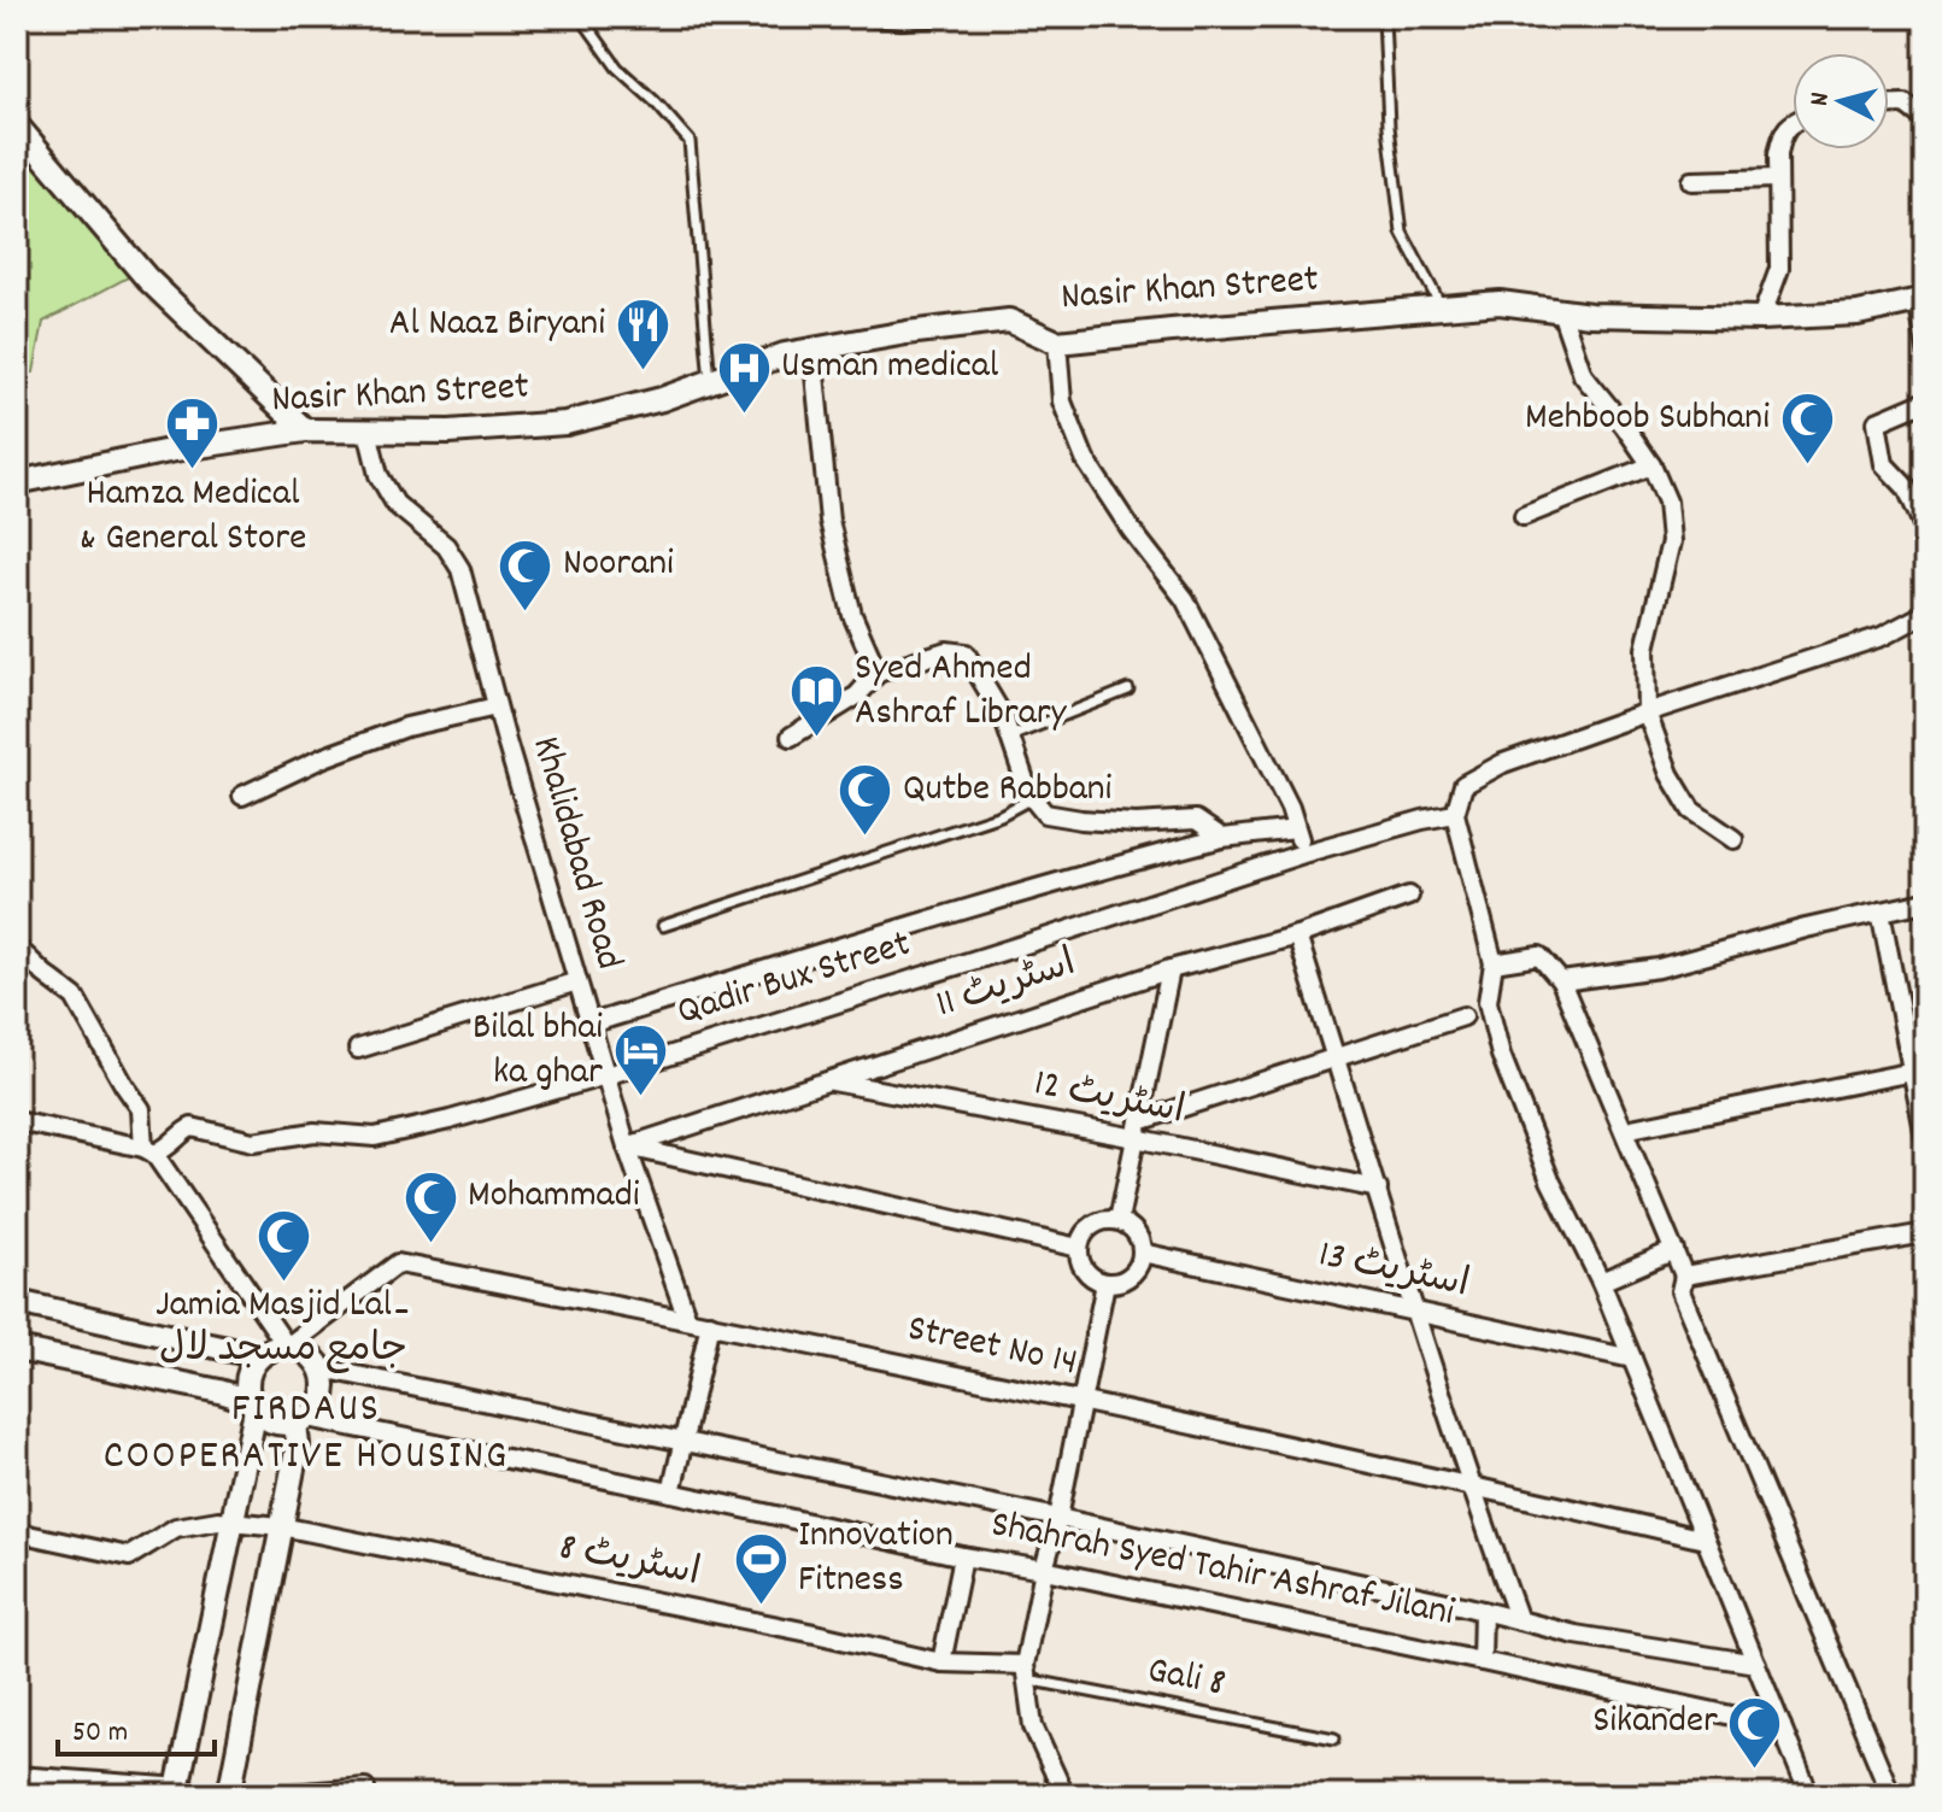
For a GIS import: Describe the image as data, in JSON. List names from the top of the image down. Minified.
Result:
{"streets":{"street":["Nasir Khan Street","Khalidabad Road","Qadir Bux Street","اسٹریٹ 11","اسٹریٹ 12","اسٹریٹ 13","Street No 14","اسٹریٹ 8","Shahrah Syed Tahir Ashraf Jilani"],"lane":["Gali 8"]},"crossings":[["Nasir Khan Street","Khalidabad Road"],["Khalidabad Road","Qadir Bux Street"],["Khalidabad Road","اسٹریٹ 11"],["Khalidabad Road","Street No 14"],["اسٹریٹ 11","اسٹریٹ 12"],["Street No 14","Shahrah Syed Tahir Ashraf Jilani"],["اسٹریٹ 8","Gali 8"]],"districts":["FIRDAUS COOPERATIVE HOUSING"],"places":{"restaurant":["Al Naaz Biryani"],"hospital":["Usman medical"],"mosque":["Mehboob Subhani","Noorani","Qutbe Rabbani","Mohammadi","Jamia Masjid Lal۔ جامع مسجد لال","Sikander"],"pharmacy":["Hamza Medical & General Store"],"library":["Syed Ahmed Ashraf Library"],"hotel":["Bilal bhai ka ghar"],"sports":["Innovation Fitness"]},"scale_bar":"50 m","north":"left"}
